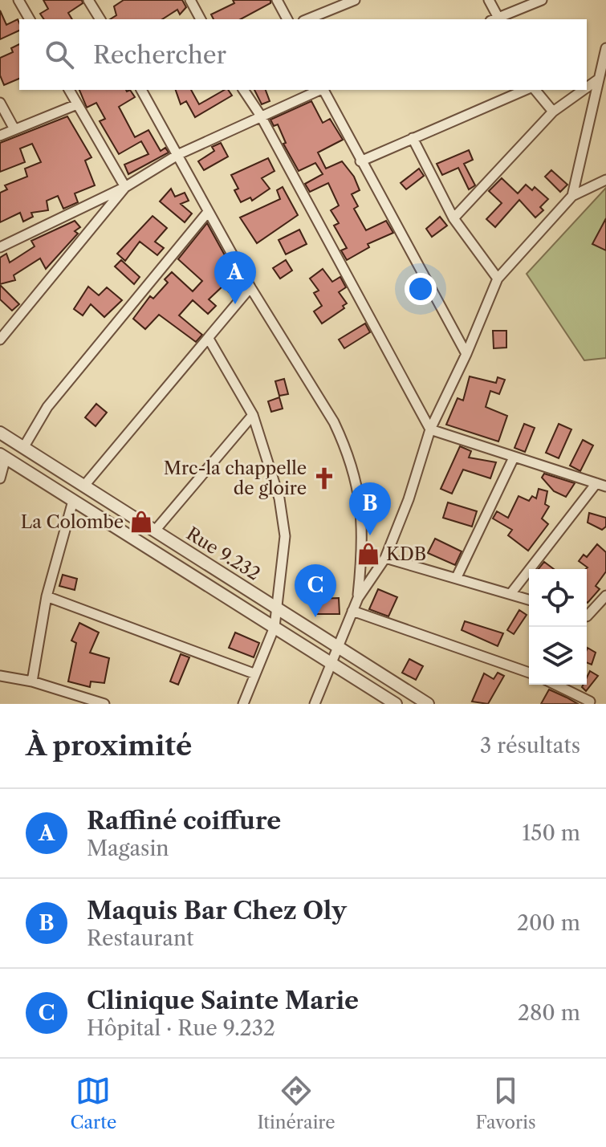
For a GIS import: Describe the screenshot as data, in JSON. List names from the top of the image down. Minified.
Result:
{"streets":{"street":["Rue 9.232"]},"places":{"church":["Mrc-la chappelle de gloire"],"shop":["La Colombe","KDB"]},"page":{"search":"Rechercher","pins":["A","B","C"],"heading":["À proximité","3 résultats"],"list":[{"mark":"A","name":"Raffiné coiffure","note":"Magasin","value":"150 m"},{"mark":"B","name":"Maquis Bar Chez Oly","note":"Restaurant","value":"200 m"},{"mark":"C","name":"Clinique Sainte Marie","note":"Hôpital · Rue 9.232","value":"280 m"}],"nav":["Carte","Itinéraire","Favoris"]}}
